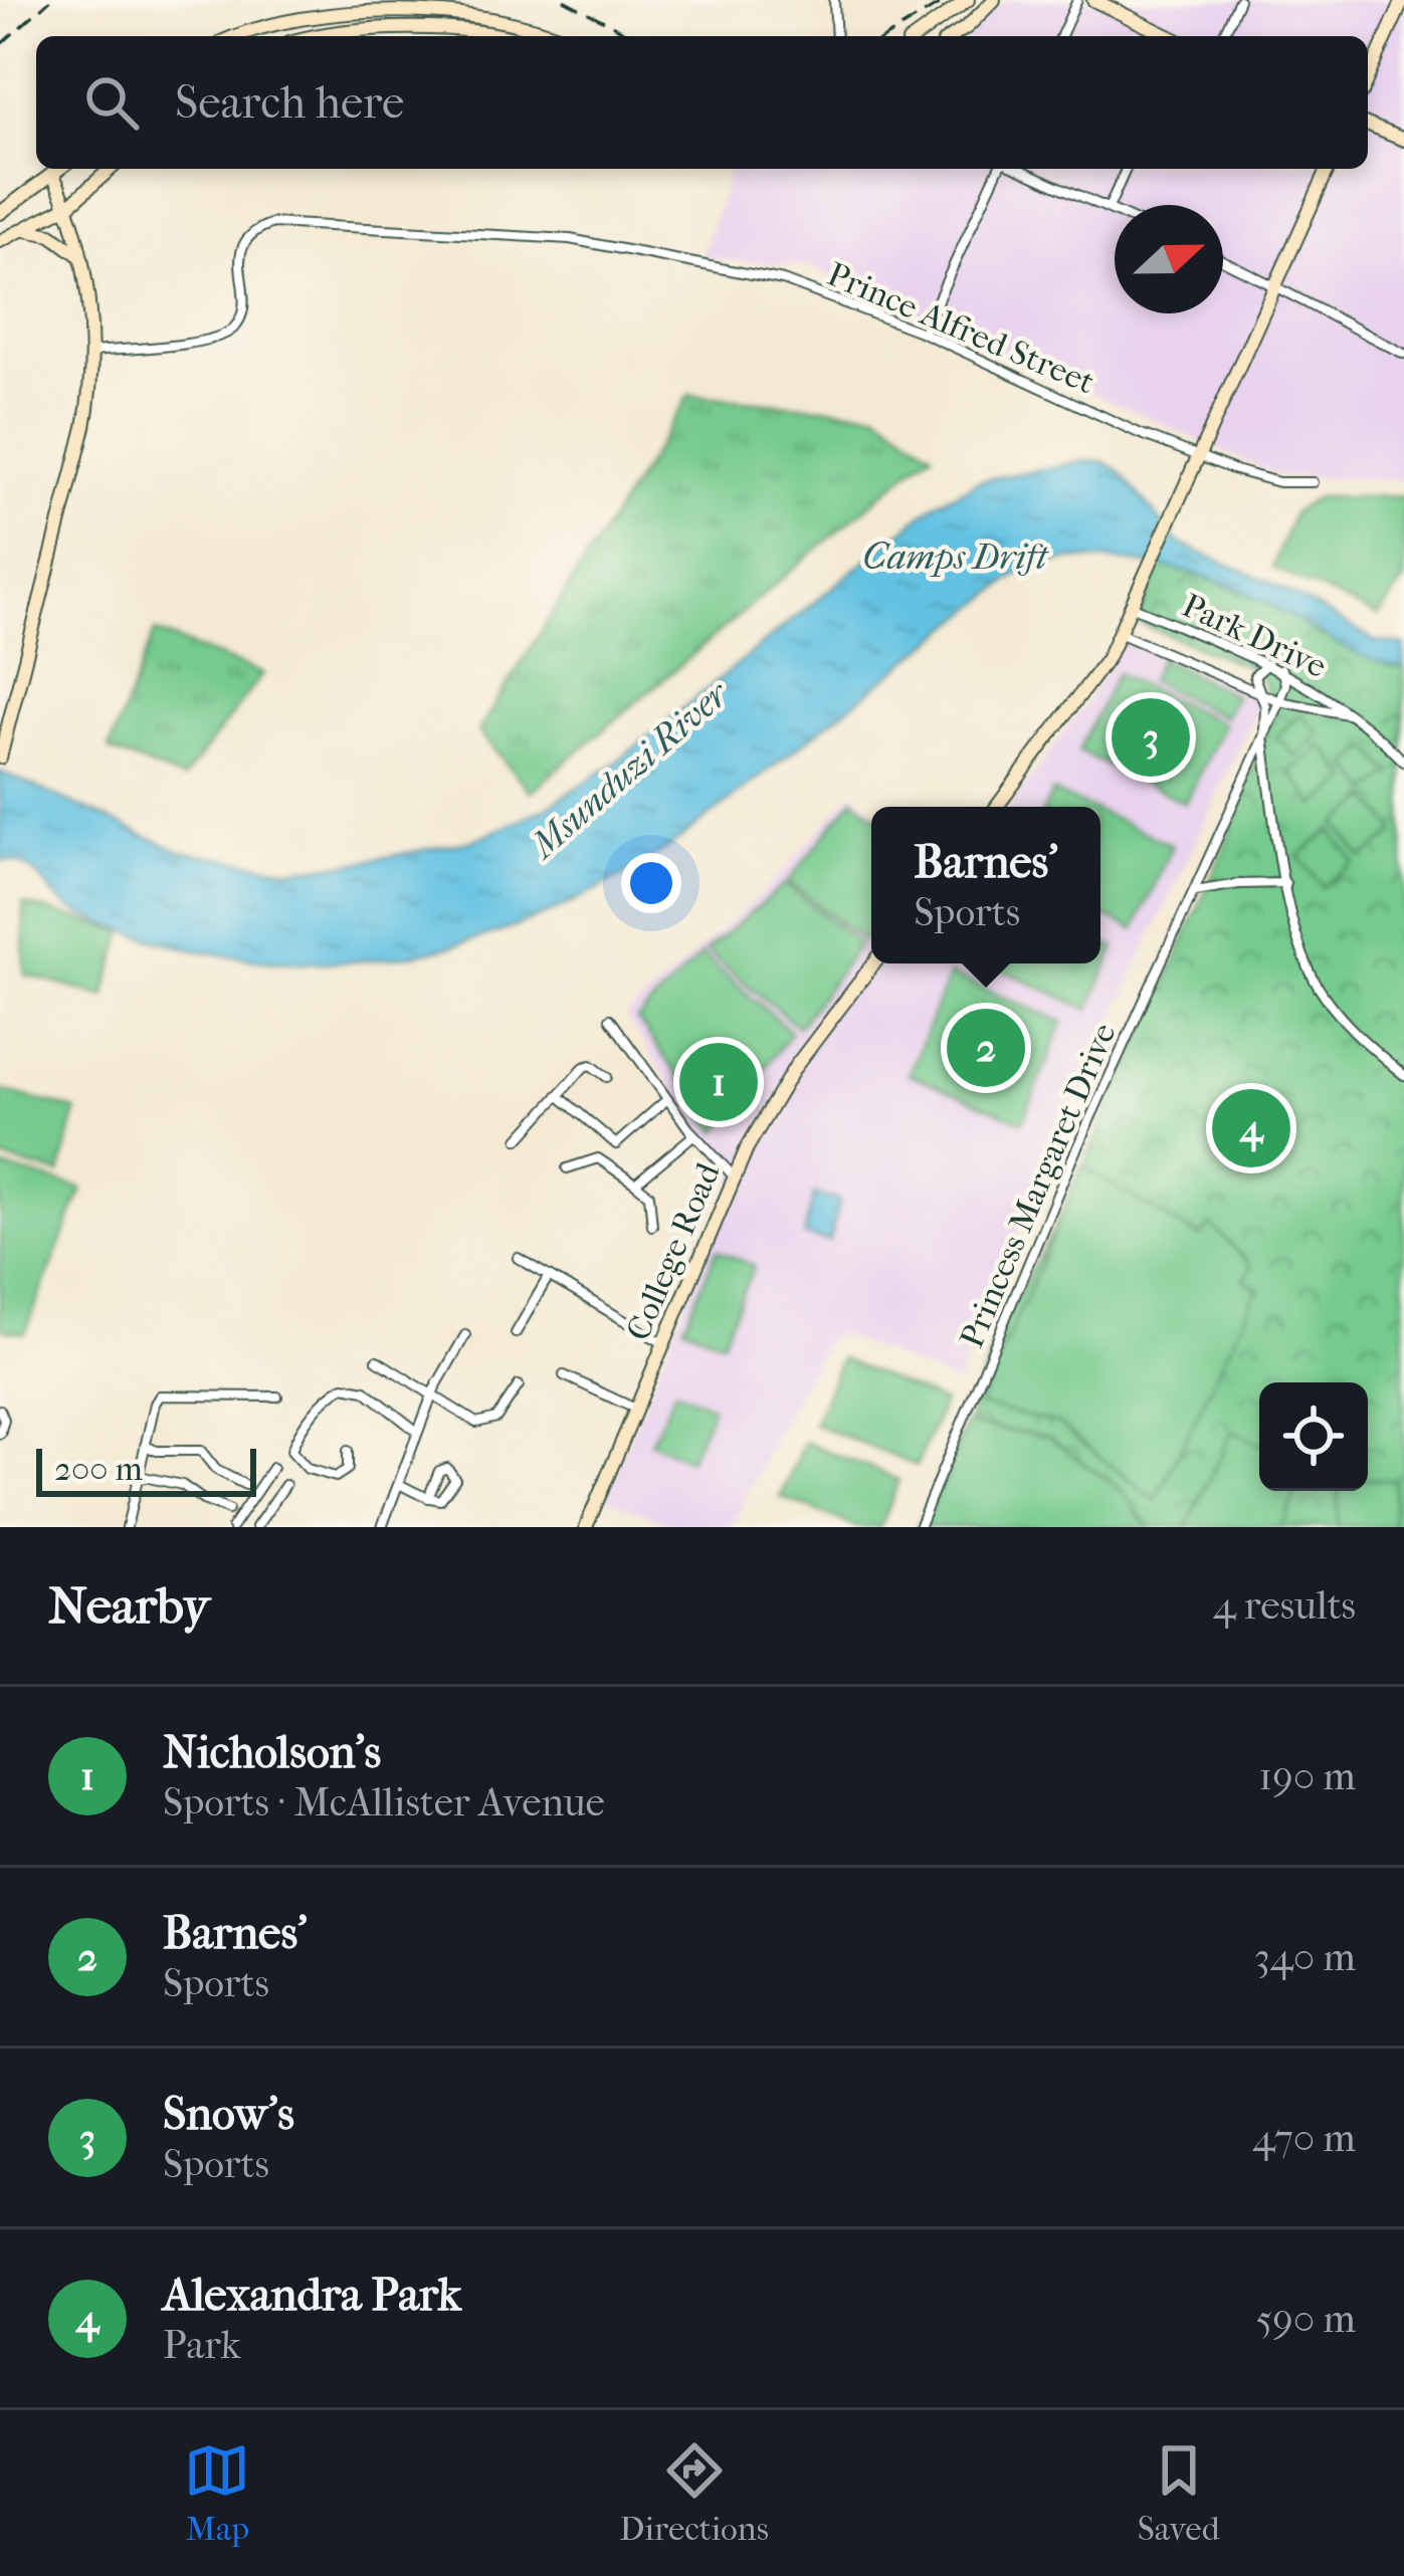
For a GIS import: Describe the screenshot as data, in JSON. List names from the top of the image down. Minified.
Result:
{"streets":{"street":["Prince Alfred Street","Park Drive","Princess Margaret Drive","College Road"]},"crossings":[["Park Drive","Princess Margaret Drive"]],"water":["Camps Drift","Msunduzi River"],"scale_bar":"200 m","north":"right","page":{"search":"Search here","pins":["3","2","1","4"],"popup":["Barnes'","Sports"],"scale":"200 m","heading":["Nearby","4 results"],"list":[{"mark":"1","name":"Nicholson's","note":"Sports · McAllister Avenue","value":"190 m"},{"mark":"2","name":"Barnes'","note":"Sports","value":"340 m"},{"mark":"3","name":"Snow's","note":"Sports","value":"470 m"},{"mark":"4","name":"Alexandra Park","note":"Park","value":"590 m"}],"nav":["Map","Directions","Saved"]}}
